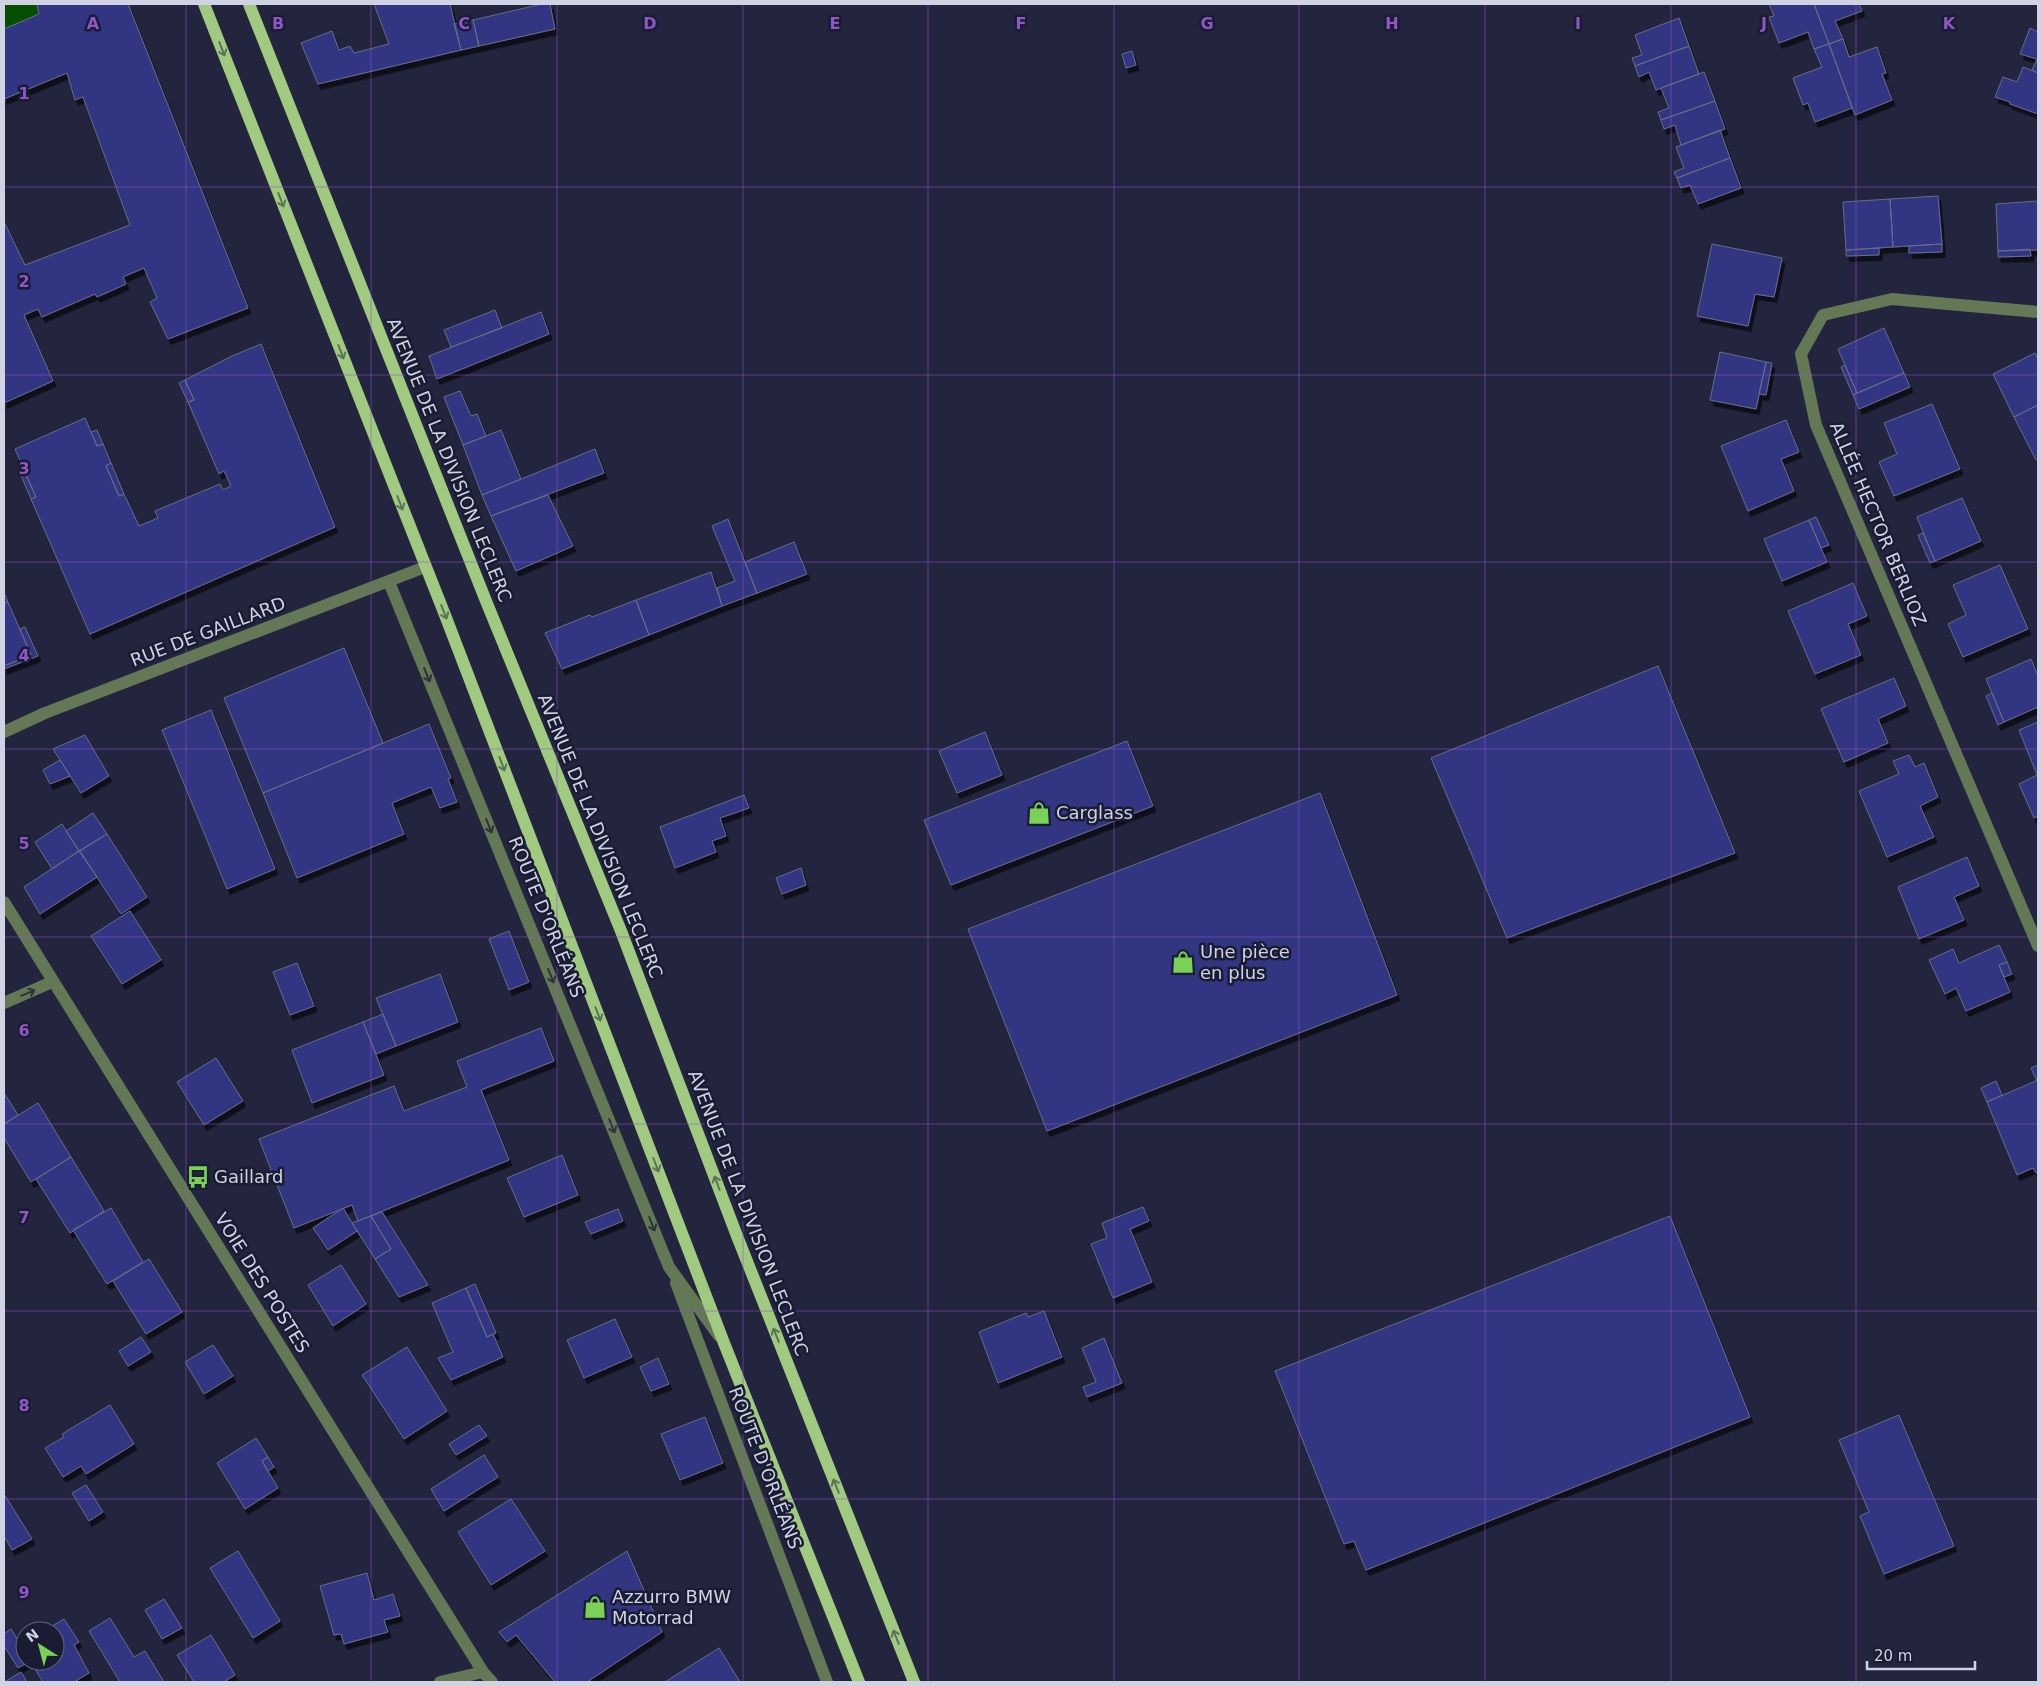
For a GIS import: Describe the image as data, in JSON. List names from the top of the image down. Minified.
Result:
{"streets":{"main road":["AVENUE DE LA DIVISION LECLERC"],"street":["ALLÉE HECTOR BERLIOZ","RUE DE GAILLARD","ROUTE D'ORLÉANS","VOIE DES POSTES"]},"crossings":[["RUE DE GAILLARD","ROUTE D'ORLÉANS"]],"one_way":["ROUTE D'ORLÉANS"],"places":{"shop":["Carglass","Une pièce en plus","Azzurro BMW Motorrad"],"bus stop":["Gaillard"]},"scale_bar":"20 m","north":"top left","grid":{"columns":["A","B","C","D","E","F","G","H","I","J","K"],"rows":["1","2","3","4","5","6","7","8","9"]}}
